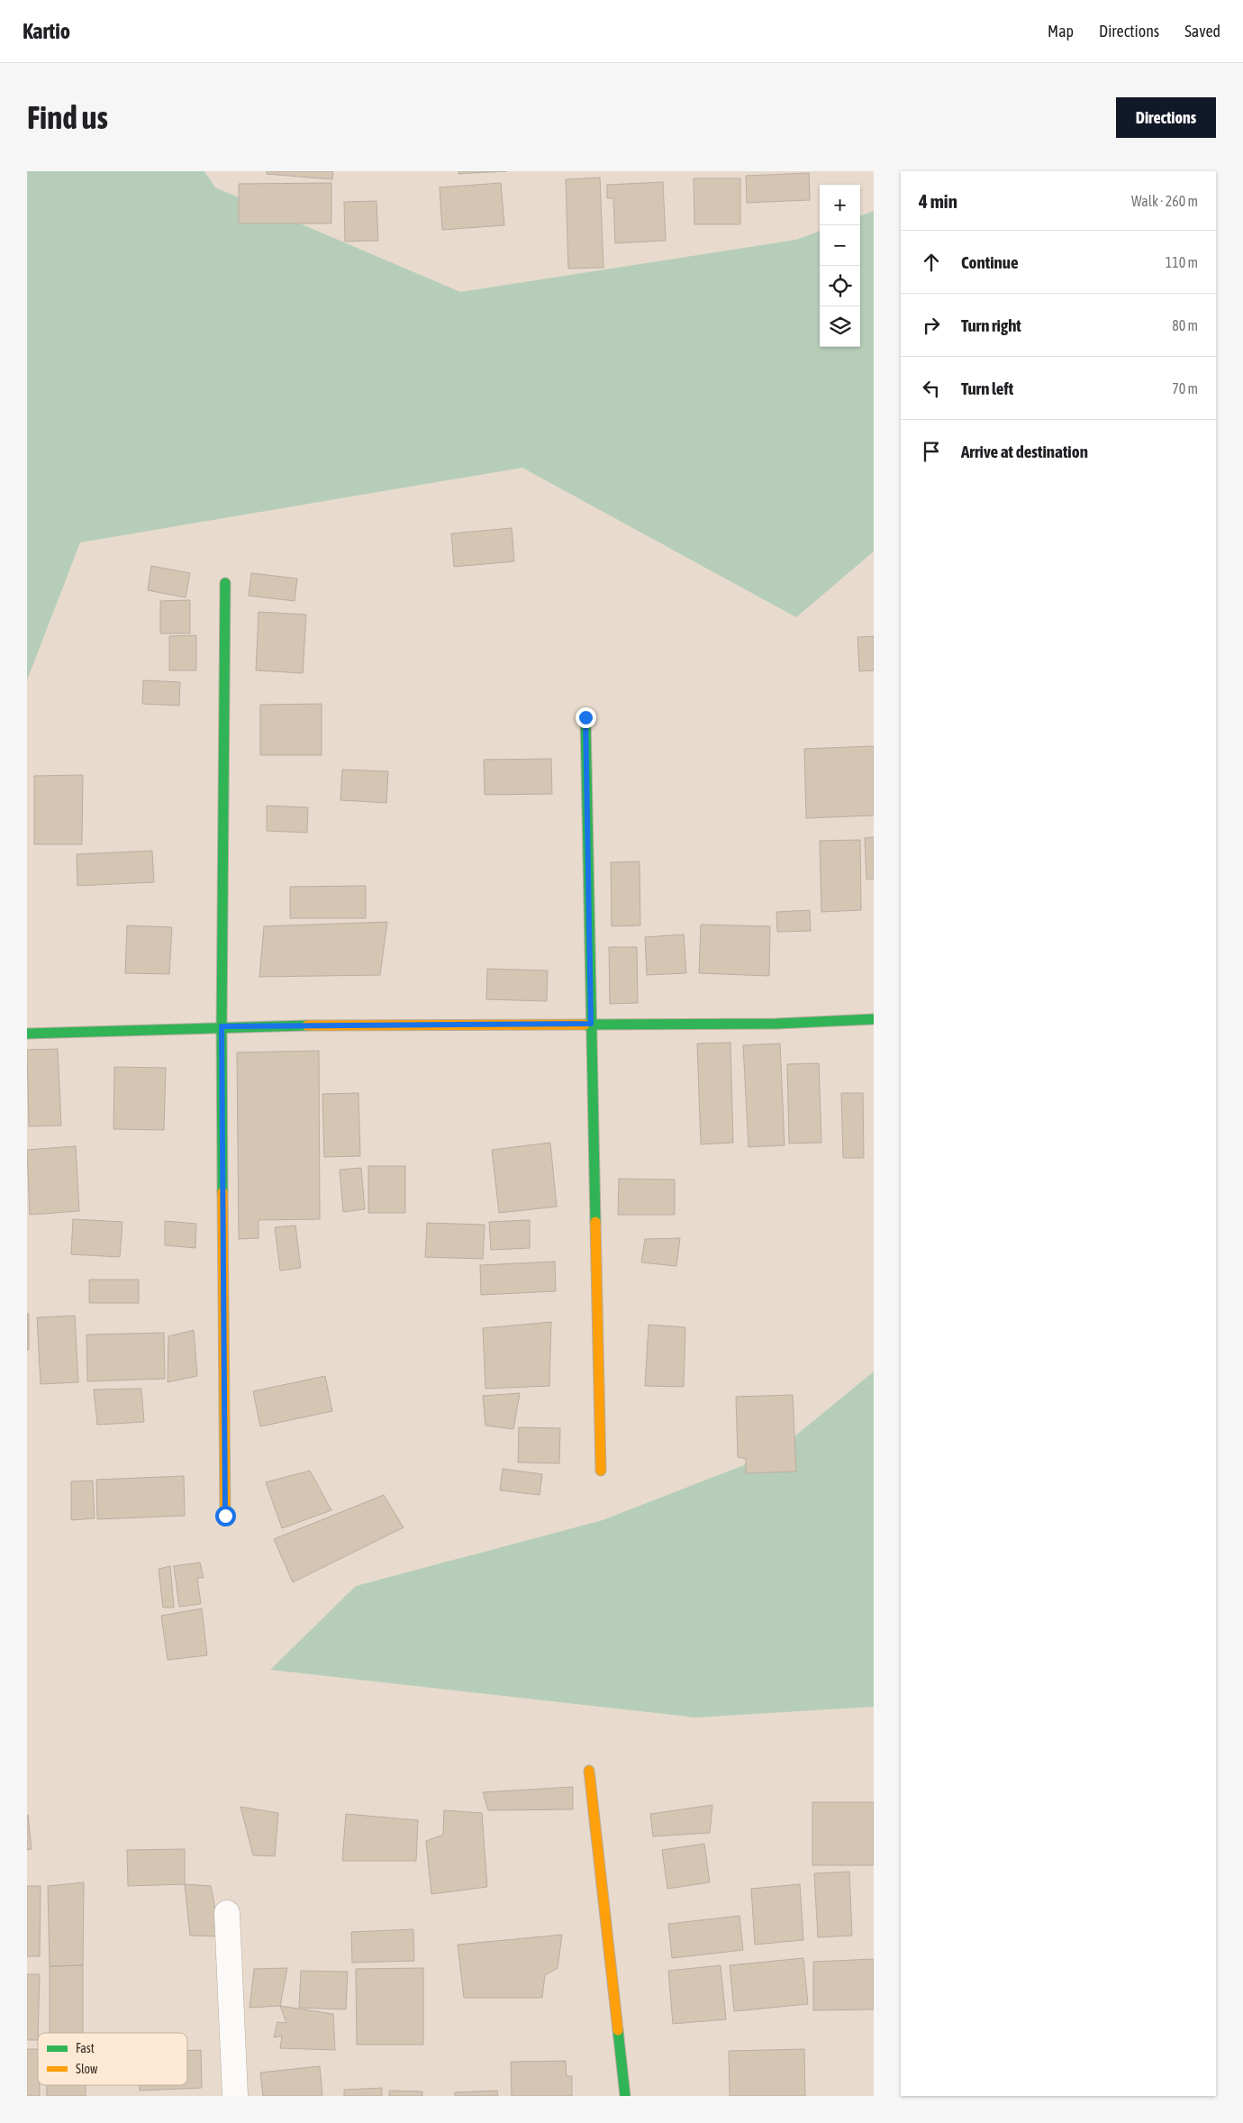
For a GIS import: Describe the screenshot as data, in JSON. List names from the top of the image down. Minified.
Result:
{"legend":["Fast","Slow"],"page":{"header":"Kartio","nav":["Map","Directions","Saved"],"buttons":"Directions","title":"Find us","heading":["4 min","Walk · 260 m"],"map_buttons":["+","−"],"list":[["Continue","110 m"],["Turn right","80 m"],["Turn left","70 m"],"Arrive at destination"]}}
